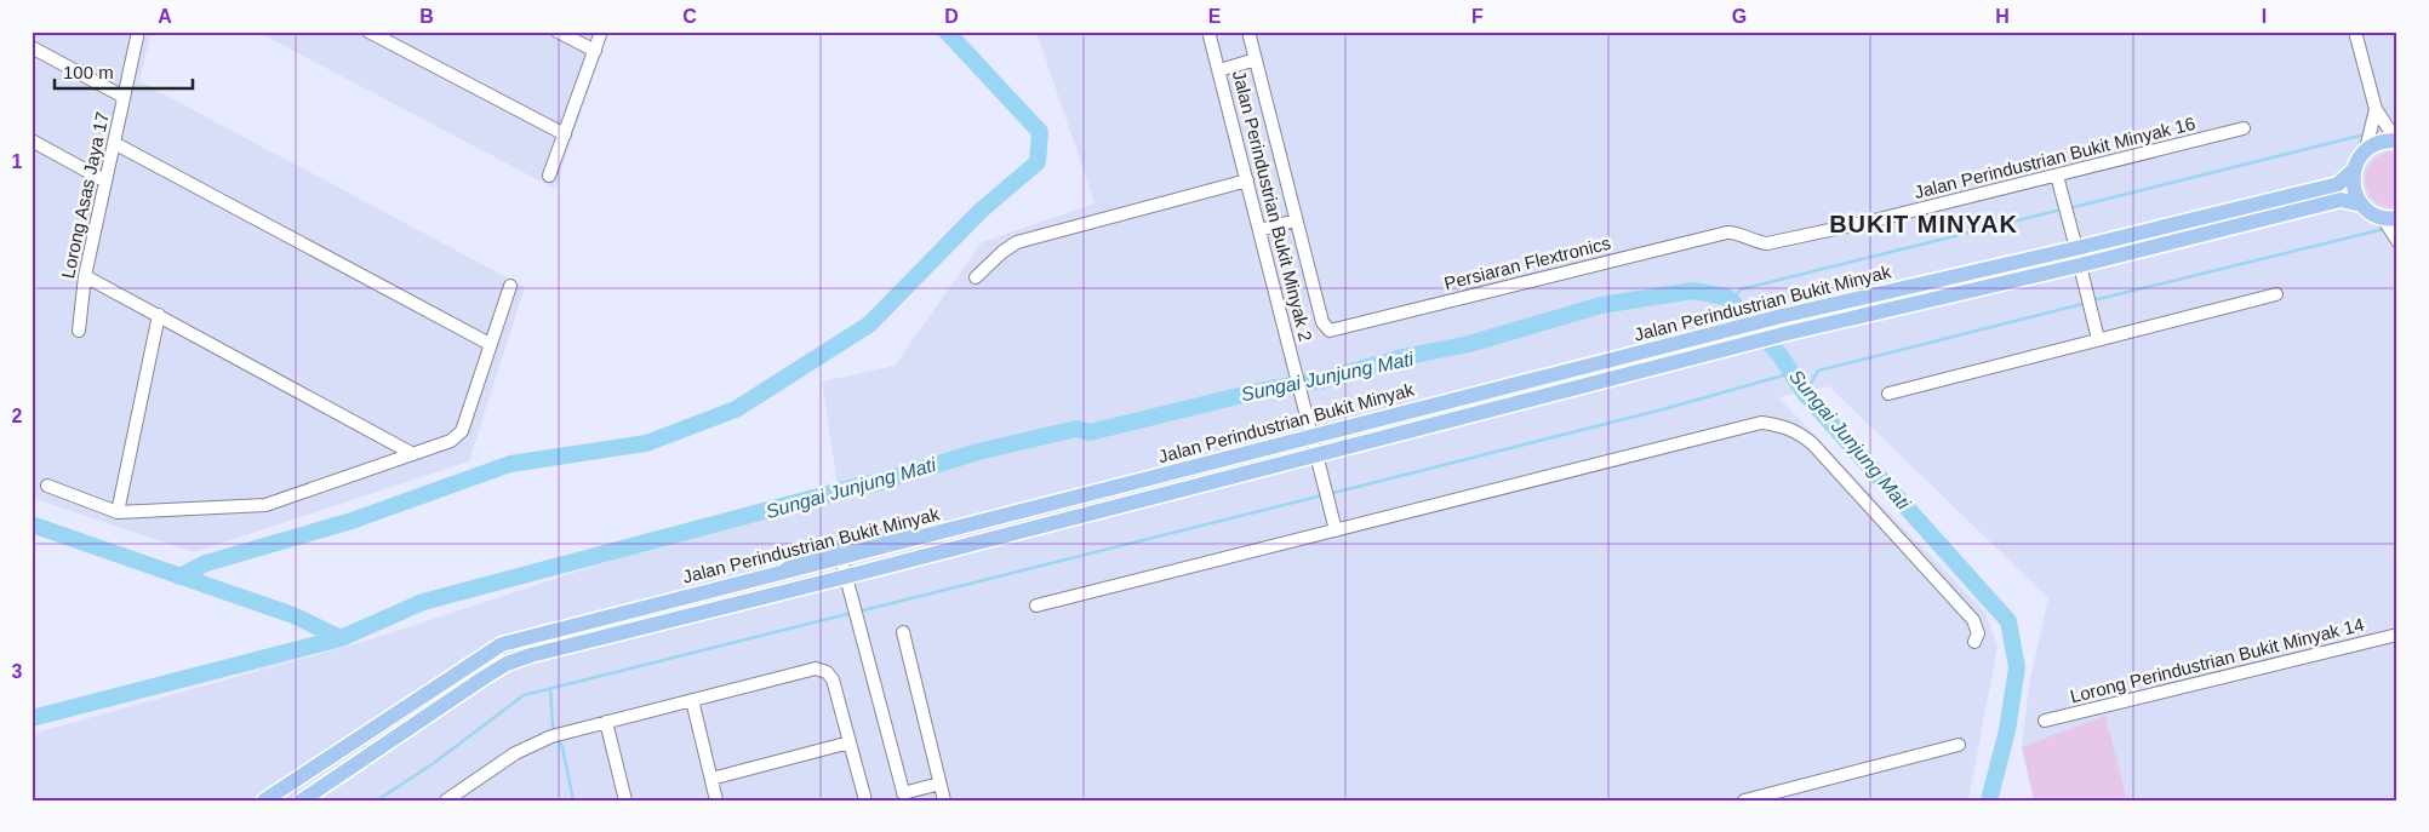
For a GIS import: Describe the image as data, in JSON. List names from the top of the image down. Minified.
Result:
{"streets":{"main road":["Jalan Perindustrian Bukit Minyak"],"street":["Jalan Perindustrian Bukit Minyak 16","Lorong Asas Jaya 17","Jalan Perindustrian Bukit Minyak 2","Persiaran Flextronics","Lorong Perindustrian Bukit Minyak 14"]},"crossings":[["Jalan Perindustrian Bukit Minyak 16","Persiaran Flextronics"],["Jalan Perindustrian Bukit Minyak 2","Jalan Perindustrian Bukit Minyak"]],"districts":["BUKIT MINYAK"],"water":["Sungai Junjung Mati"],"scale_bar":"100 m","grid":{"columns":["A","B","C","D","E","F","G","H","I"],"rows":["1","2","3"]}}
